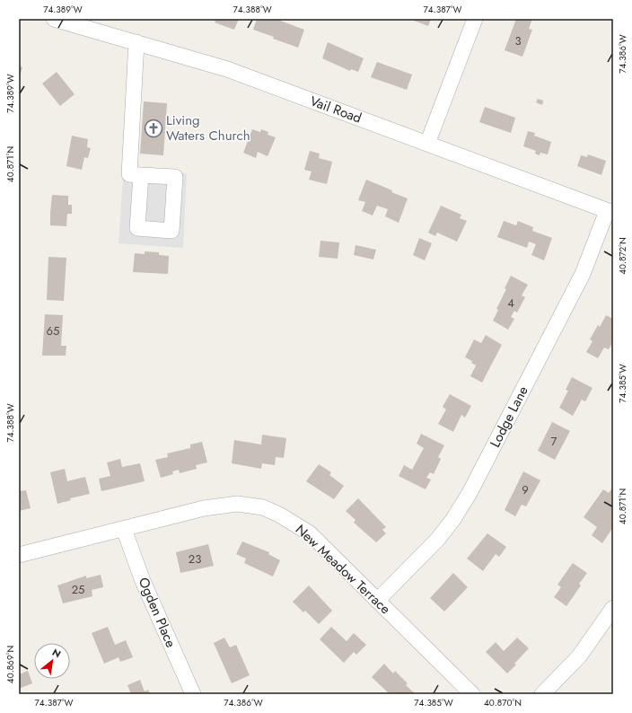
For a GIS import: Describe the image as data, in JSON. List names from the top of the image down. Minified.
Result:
{"streets":{"street":["Vail Road","Lodge Lane","New Meadow Terrace","Ogden Place"]},"crossings":[["Vail Road","Lodge Lane"],["Lodge Lane","New Meadow Terrace"],["New Meadow Terrace","Ogden Place"]],"places":{"church":["Living Waters Church"]},"house_numbers":["3","4","65","7","9","23","25"],"north":"top right","coordinates":["74.389°W","74.388°W","74.387°W","74.386°W","40.871°N","40.872°N","74.385°W","40.869°N","40.870°N"]}
